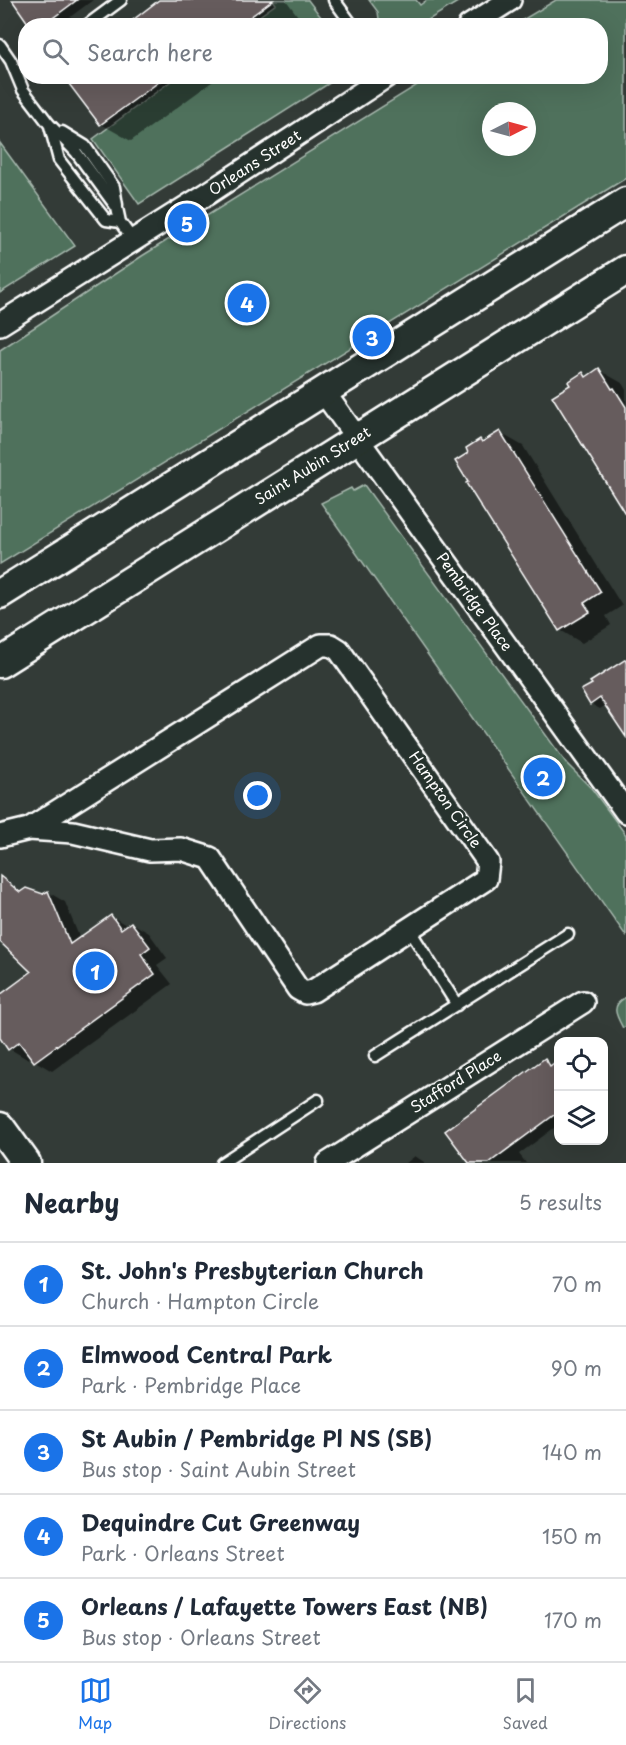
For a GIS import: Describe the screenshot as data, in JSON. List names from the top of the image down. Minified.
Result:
{"streets":{"main road":["Saint Aubin Street"],"street":["Orleans Street","Pembridge Place","Hampton Circle","Stafford Place"]},"crossings":[["Saint Aubin Street","Pembridge Place"]],"north":"right","page":{"search":"Search here","pins":["5","4","3","2","1"],"heading":["Nearby","5 results"],"list":[{"mark":"1","name":"St. John's Presbyterian Church","note":"Church · Hampton Circle","value":"70 m"},{"mark":"2","name":"Elmwood Central Park","note":"Park · Pembridge Place","value":"90 m"},{"mark":"3","name":"St Aubin / Pembridge Pl NS (SB)","note":"Bus stop · Saint Aubin Street","value":"140 m"},{"mark":"4","name":"Dequindre Cut Greenway","note":"Park · Orleans Street","value":"150 m"},{"mark":"5","name":"Orleans / Lafayette Towers East (NB)","note":"Bus stop · Orleans Street","value":"170 m"}],"nav":["Map","Directions","Saved"]}}
